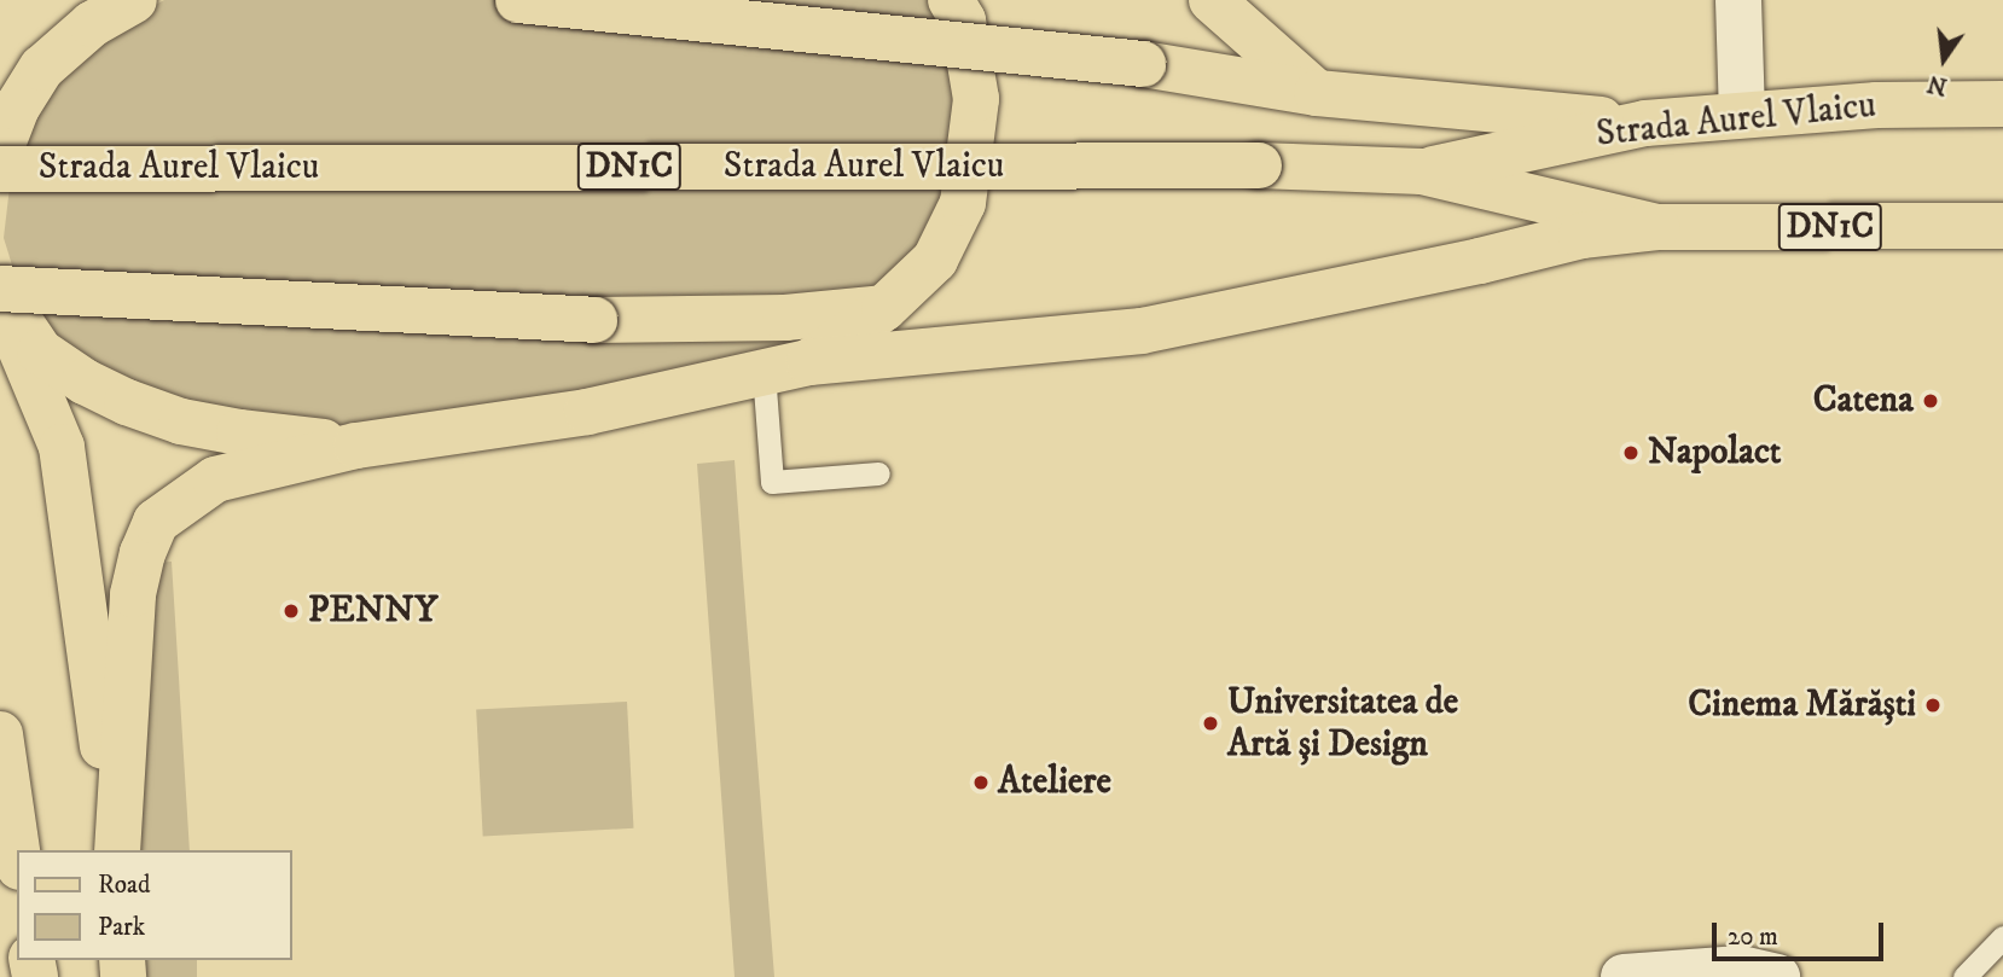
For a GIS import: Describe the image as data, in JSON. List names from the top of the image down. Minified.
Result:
{"streets":{"main road":["Strada Aurel Vlaicu","DN1C"]},"places":["Catena","Napolact","PENNY","Cinema Mărăști","Universitatea de Artă și Design","Ateliere"],"legend":["Road","Park"],"scale_bar":"20 m","north":"bottom"}
